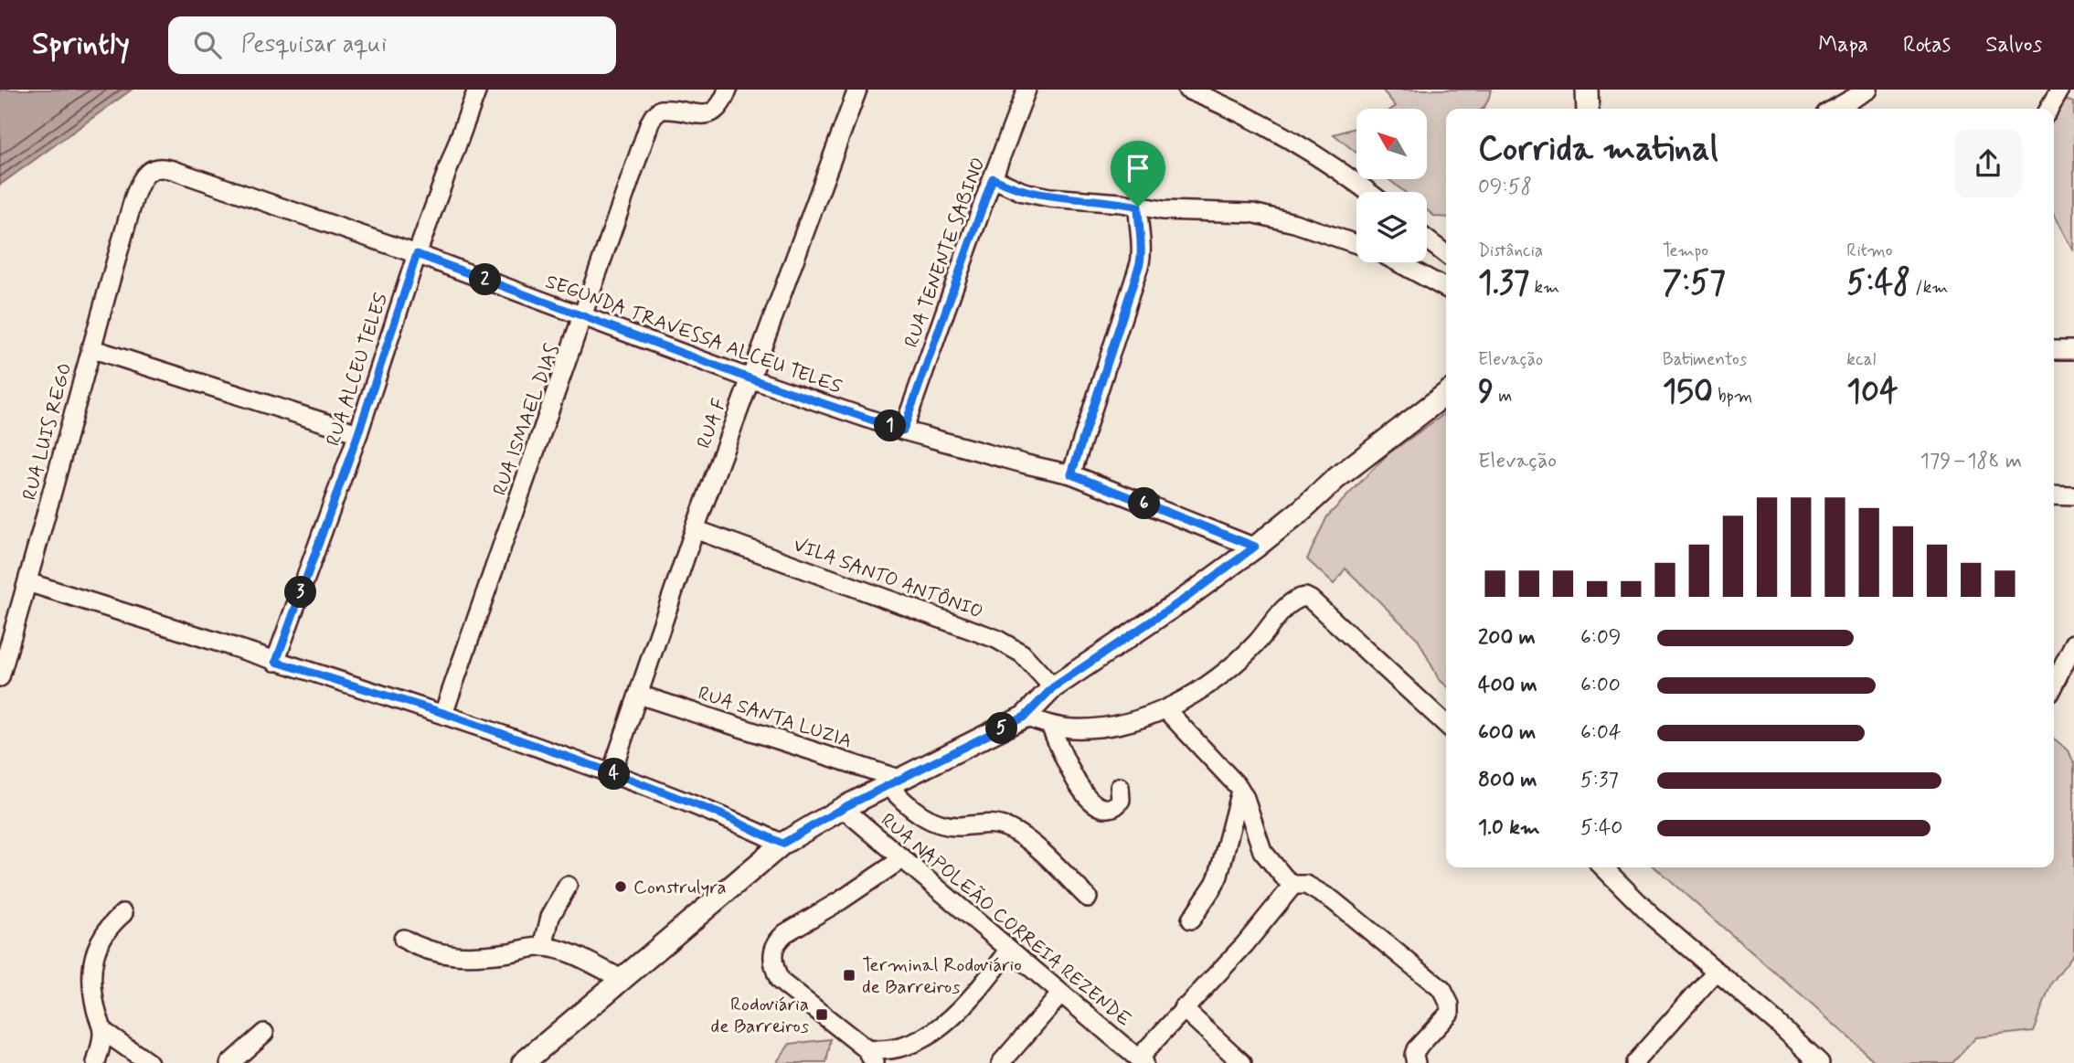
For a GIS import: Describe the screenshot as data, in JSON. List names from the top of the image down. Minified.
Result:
{"streets":{"street":["RUA TENENTE SABINO","SEGUNDA TRAVESSA ALCEU TELES","RUA ALCEU TELES","RUA ISMAEL DIAS","RUA F","RUA LUIS REGO","VILA SANTO ANTÔNIO","RUA SANTA LUZIA","RUA NAPOLEÃO CORREIA REZENDE"]},"crossings":[["RUA TENENTE SABINO","SEGUNDA TRAVESSA ALCEU TELES"],["SEGUNDA TRAVESSA ALCEU TELES","RUA ALCEU TELES"],["SEGUNDA TRAVESSA ALCEU TELES","RUA ISMAEL DIAS"],["SEGUNDA TRAVESSA ALCEU TELES","RUA F"],["SEGUNDA TRAVESSA ALCEU TELES","RUA LUIS REGO"],["RUA F","VILA SANTO ANTÔNIO"],["RUA F","RUA SANTA LUZIA"]],"places":{"other":["Construlyra"],"transit":["Terminal Rodoviário de Barreiros","Rodoviária de Barreiros"]},"north":"top left","page":{"header":"Sprintly","search":"Pesquisar aqui","nav":["Mapa","Rotas","Salvos"],"heading":["Corrida matinal","09:58"],"stats":[["Distância","1.37 km"],["Tempo","7:57"],["Ritmo","5:48 /km"],["Elevação","9 m"],["Batimentos","150 bpm"],["kcal","104"]],"pins":["2","1","6","3","5","4"],"chart":["Elevação","179–188 m"],"list":[{"name":"200 m","note":"6:09"},{"name":"400 m","note":"6:00"},{"name":"600 m","note":"6:04"},{"name":"800 m","note":"5:37"},{"name":"1.0 km","note":"5:40"}]}}
